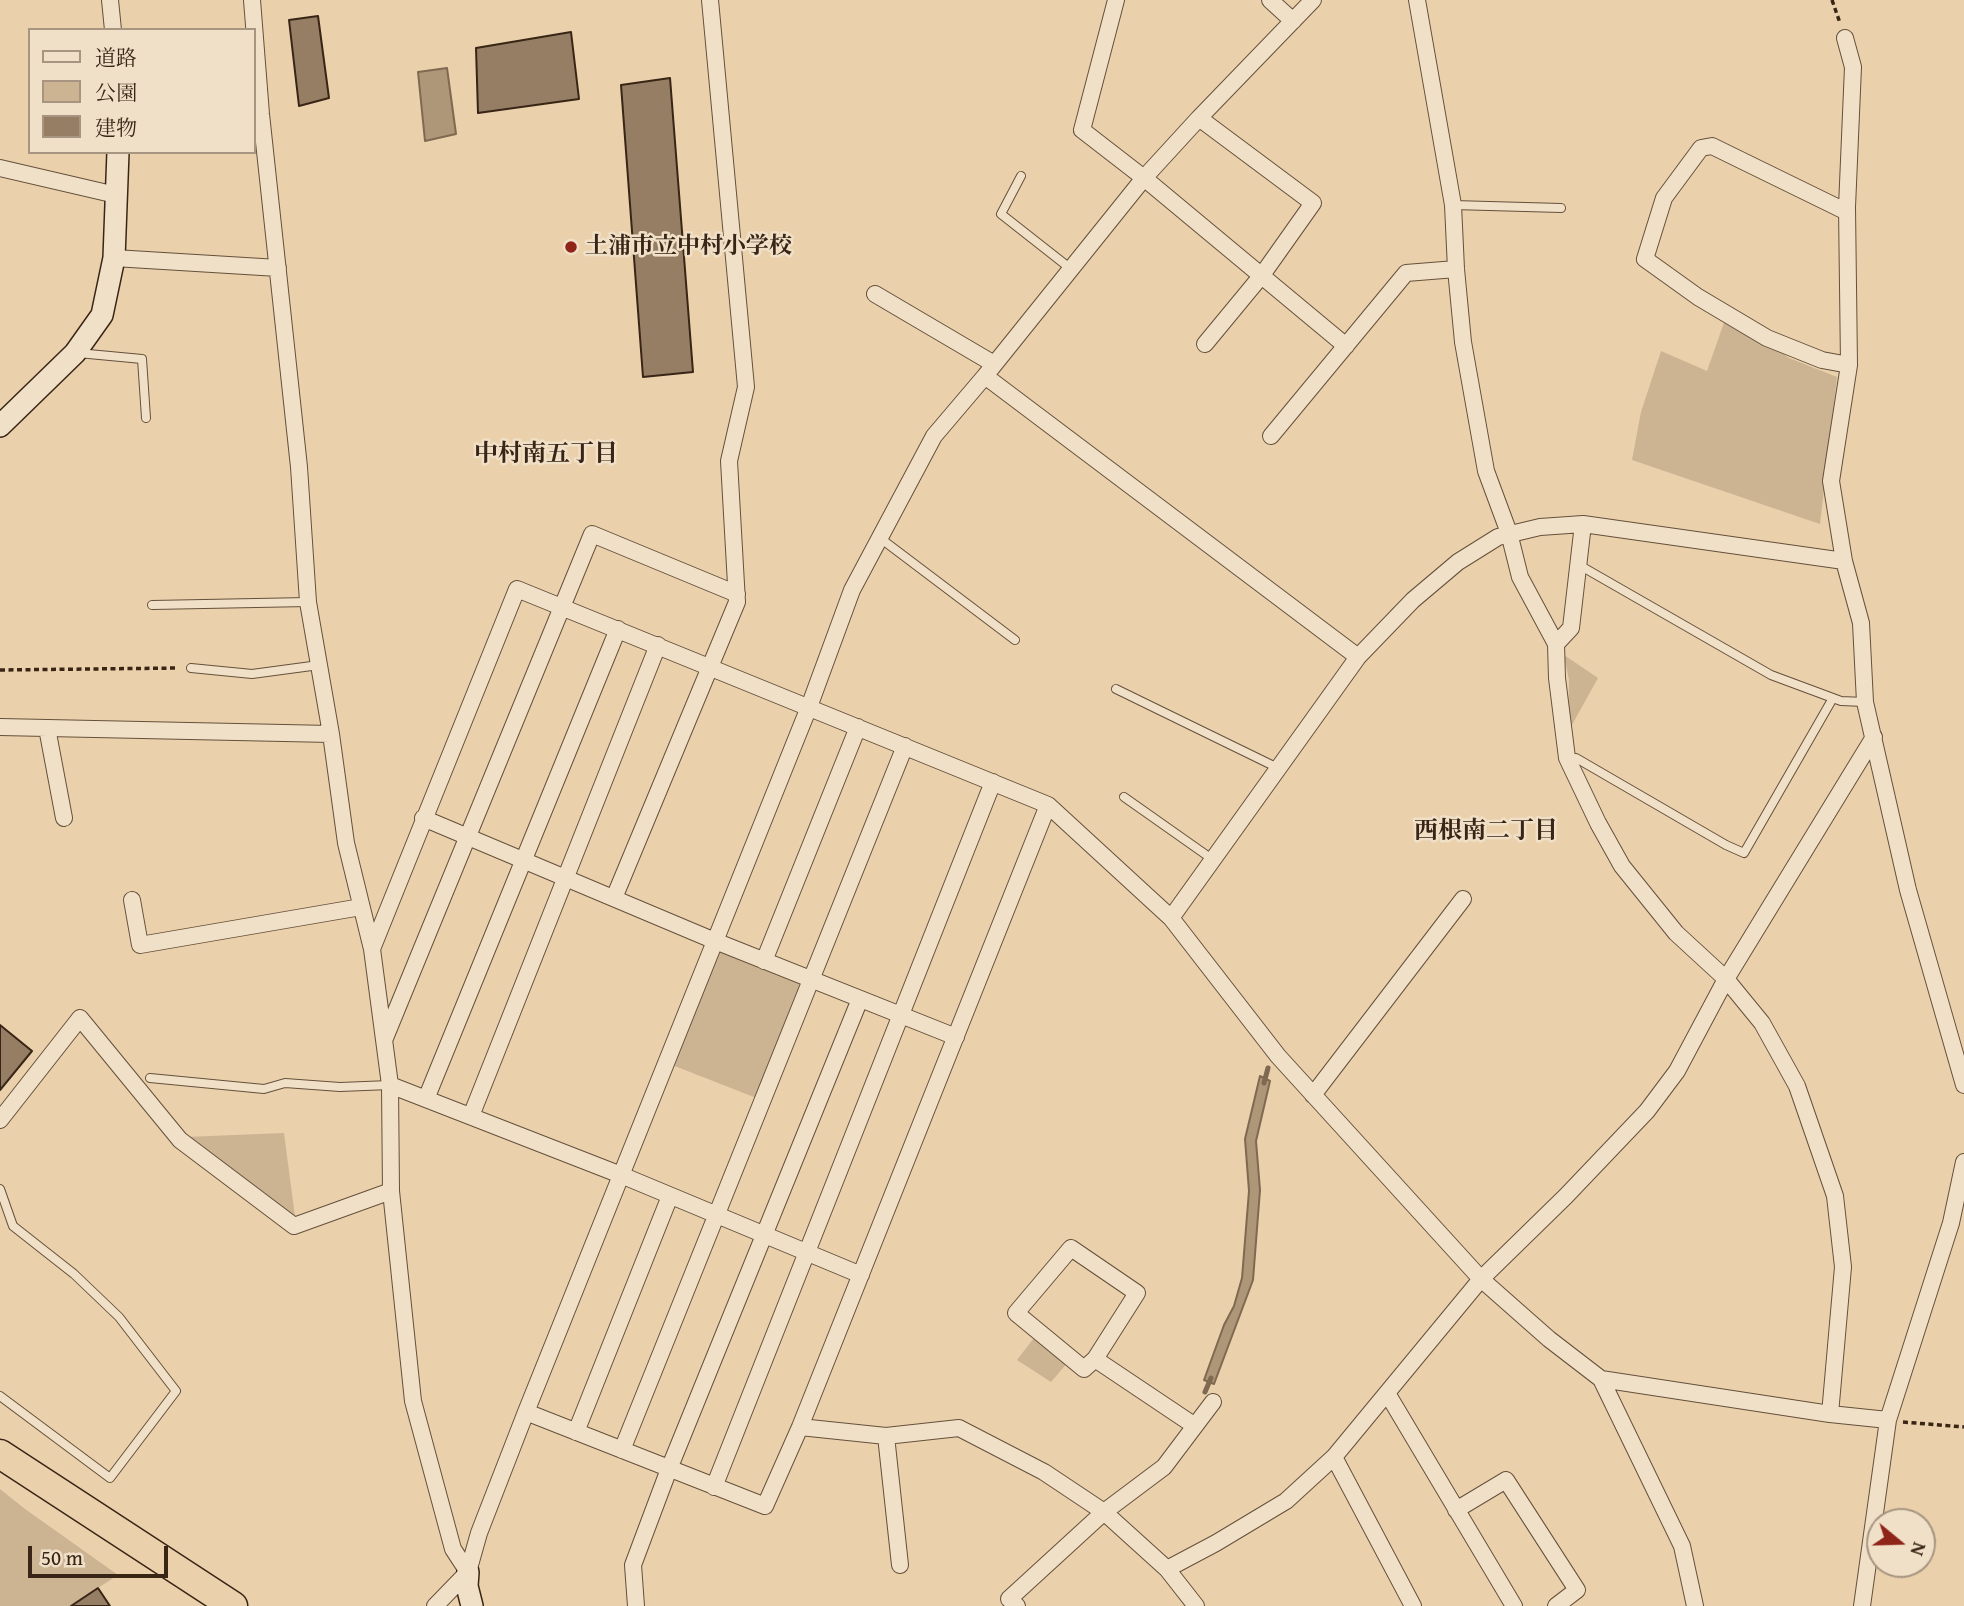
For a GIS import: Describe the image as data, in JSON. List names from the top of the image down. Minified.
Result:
{"districts":["中村南五丁目","西根南二丁目"],"places":["土浦市立中村小学校"],"legend":["道路","公園","建物"],"scale_bar":"50 m","north":"right"}
